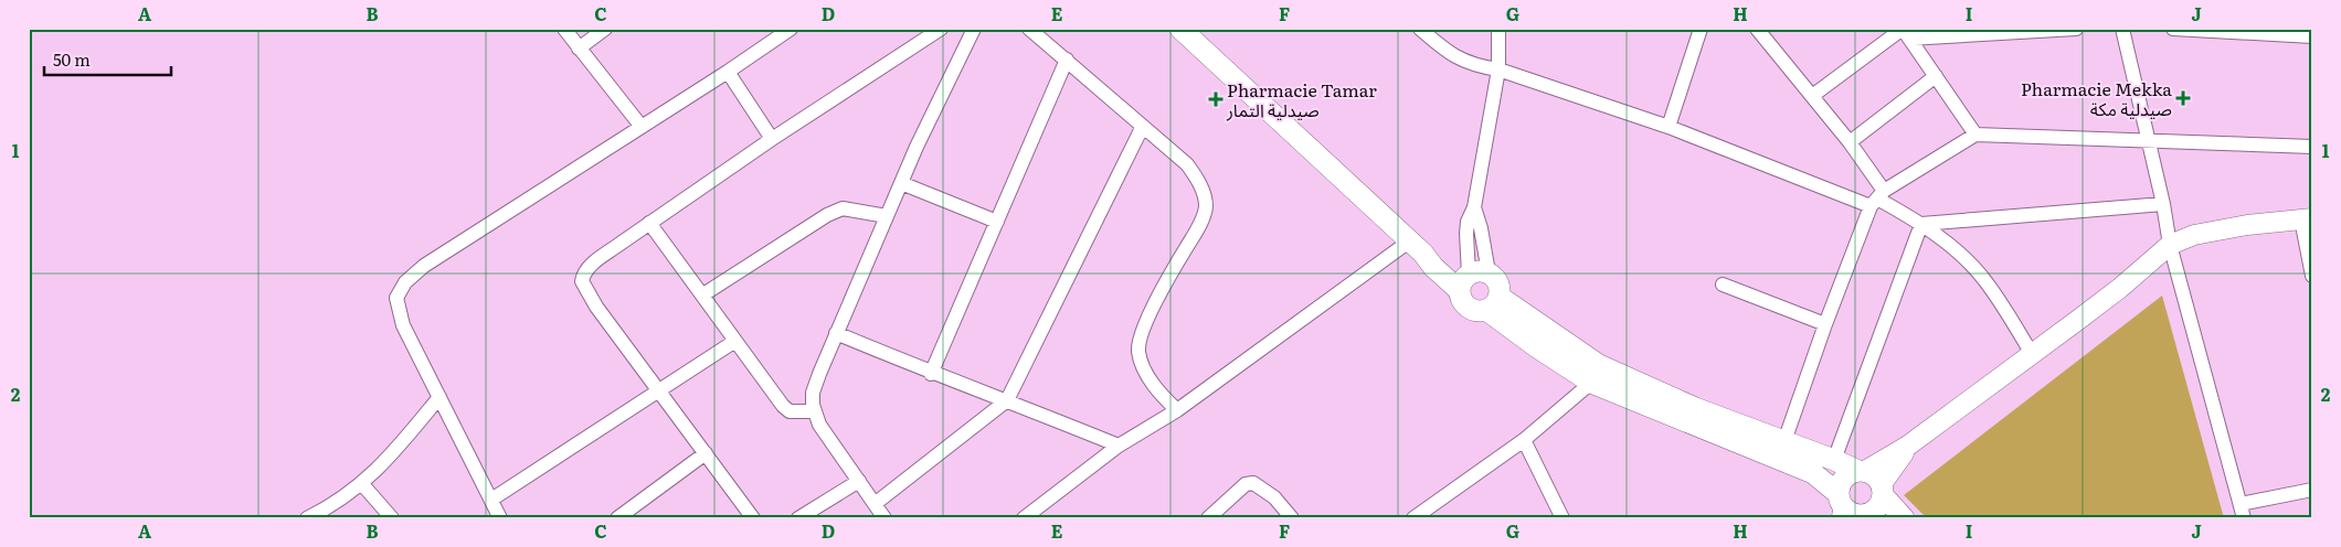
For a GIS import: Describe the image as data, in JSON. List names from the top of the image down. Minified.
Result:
{"places":{"health":["Pharmacie Mekka صيدلية مكة","Pharmacie Tamar صيدلية التمار"]},"scale_bar":"50 m","grid":{"columns":["A","B","C","D","E","F","G","H","I","J"],"rows":["1","2"]}}
